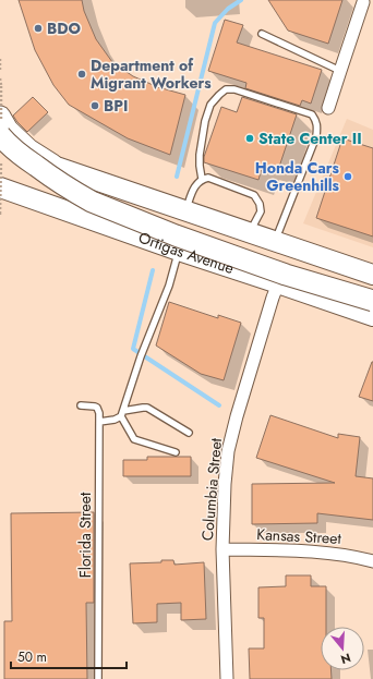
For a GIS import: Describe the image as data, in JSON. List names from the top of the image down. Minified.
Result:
{"streets":{"main road":["Ortigas Avenue"],"street":["Columbia Street","Kansas Street"],"lane":["Florida Street"]},"crossings":[["Ortigas Avenue","Columbia Street"],["Columbia Street","Kansas Street"]],"places":["BDO","Department of Migrant Workers","BPI","State Center II","Honda Cars Greenhills"],"scale_bar":"50 m","north":"bottom"}
